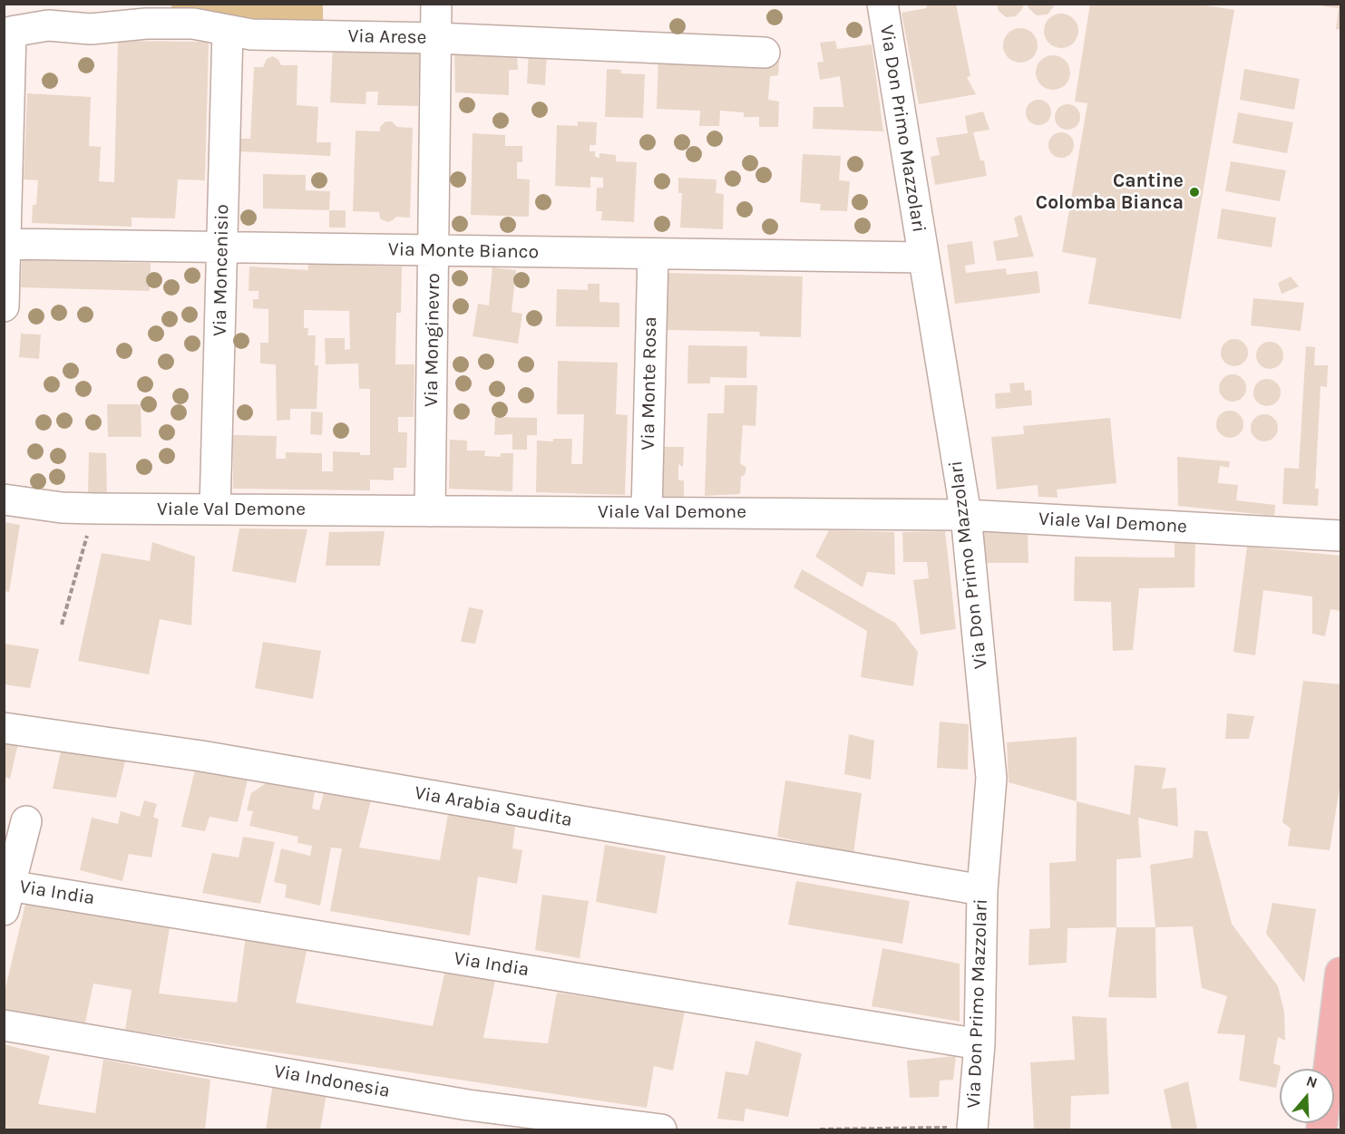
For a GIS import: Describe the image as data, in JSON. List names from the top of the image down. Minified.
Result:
{"streets":{"street":["Via Arese","Via Don Primo Mazzolari","Via Monte Bianco","Via Moncenisio","Via Monginevro","Via Monte Rosa","Viale Val Demone","Via Arabia Saudita","Via India","Via Indonesia"]},"crossings":[["Via Arese","Via Monte Bianco"],["Via Arese","Via Moncenisio"],["Via Arese","Via Monginevro"],["Via Don Primo Mazzolari","Via Monte Bianco"],["Via Don Primo Mazzolari","Viale Val Demone"],["Via Don Primo Mazzolari","Via Arabia Saudita"],["Via Don Primo Mazzolari","Via India"],["Via Monte Bianco","Via Moncenisio"],["Via Monte Bianco","Via Monginevro"],["Via Monte Bianco","Via Monte Rosa"],["Via Moncenisio","Viale Val Demone"],["Via Monginevro","Viale Val Demone"],["Via Monte Rosa","Viale Val Demone"]],"places":["Cantine Colomba Bianca"],"north":"top"}
